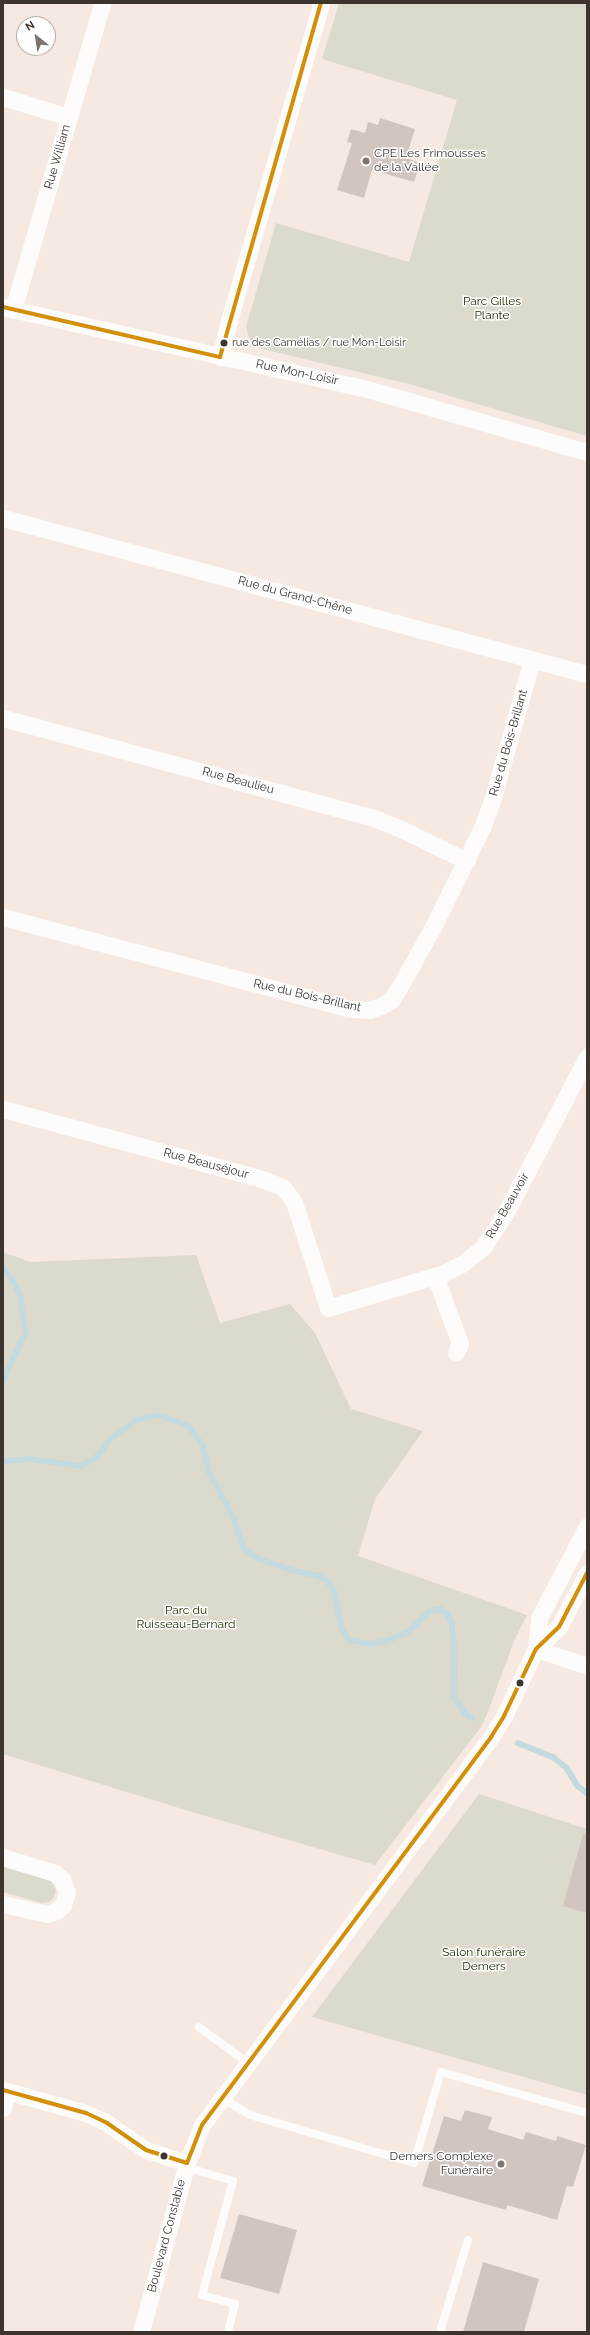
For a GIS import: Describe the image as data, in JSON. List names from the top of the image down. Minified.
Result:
{"streets":{"street":["Rue William","Rue Mon-Loisir","Rue du Grand-Chêne","Rue du Bois-Brillant","Rue Beaulieu","Rue Beauséjour","Rue Beauvoir","Boulevard Constable"]},"crossings":[["Rue William","Rue Mon-Loisir"],["Rue du Grand-Chêne","Rue du Bois-Brillant"],["Rue du Bois-Brillant","Rue Beaulieu"],["Rue Beauséjour","Rue Beauvoir"]],"parks":["Parc Gilles Plante","Parc du Ruisseau-Bernard","Salon funéraire Demers"],"places":["CPE Les Frimousses de la Vallée","rue des Camélias / rue Mon-Loisir","Demers Complexe Funéraire"],"north":"top left"}
